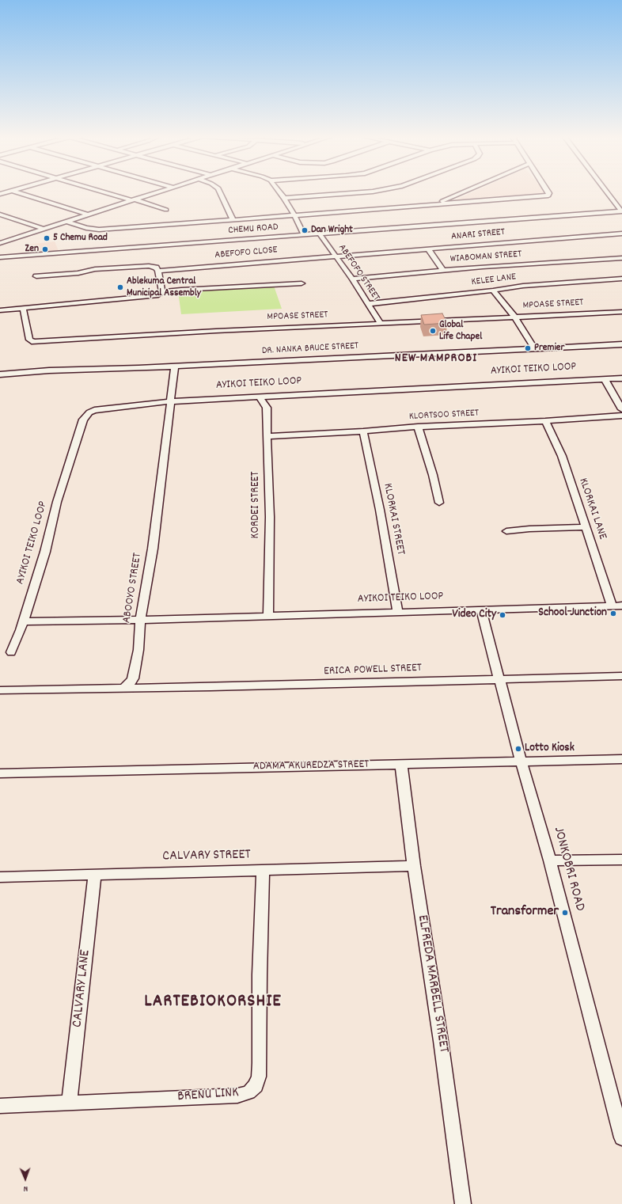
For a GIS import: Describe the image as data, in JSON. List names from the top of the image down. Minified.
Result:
{"streets":{"street":["CHEMU ROAD","ANARI STREET","ABEFOFO CLOSE","WIABOMAN STREET","ABEFOFO STREET","KELEE LANE","MPOASE STREET","DR. NANKA BRUCE STREET","AYIKOI TEIKO LOOP","KLORTSOO STREET","KORDEI STREET","KLORKAI LANE","KLORKAI STREET","ABOOYO STREET","ERICA POWELL STREET","ADAMA AKUREDZA STREET","CALVARY STREET","JONKOBRI ROAD","ELFREDA MARBELL STREET","CALVARY LANE","BRENU LINK"]},"crossings":[["CHEMU ROAD","ABEFOFO STREET"],["ANARI STREET","ABEFOFO CLOSE"],["ANARI STREET","ABEFOFO STREET"],["ABEFOFO CLOSE","ABEFOFO STREET"],["WIABOMAN STREET","ABEFOFO STREET"],["ABEFOFO STREET","KELEE LANE"],["ABEFOFO STREET","MPOASE STREET"],["DR. NANKA BRUCE STREET","ABOOYO STREET"],["AYIKOI TEIKO LOOP","KORDEI STREET"],["AYIKOI TEIKO LOOP","KLORKAI LANE"],["AYIKOI TEIKO LOOP","KLORKAI STREET"],["AYIKOI TEIKO LOOP","ABOOYO STREET"],["AYIKOI TEIKO LOOP","JONKOBRI ROAD"],["KLORTSOO STREET","KORDEI STREET"],["KLORTSOO STREET","KLORKAI LANE"],["KLORTSOO STREET","KLORKAI STREET"],["ABOOYO STREET","ERICA POWELL STREET"],["ERICA POWELL STREET","JONKOBRI ROAD"],["ADAMA AKUREDZA STREET","JONKOBRI ROAD"],["ADAMA AKUREDZA STREET","ELFREDA MARBELL STREET"],["CALVARY STREET","ELFREDA MARBELL STREET"],["CALVARY STREET","CALVARY LANE"],["CALVARY STREET","BRENU LINK"],["CALVARY LANE","BRENU LINK"]],"districts":["NEW MAMPROBI","LARTEBIOKORSHIE"],"places":["Dan Wright","5 Chemu Road","Zen","Ablekuma Central Municipal Assembly","Global Life Chapel","Premier","School Junction","Video City","Lotto Kiosk","Transformer"],"north":"bottom"}
